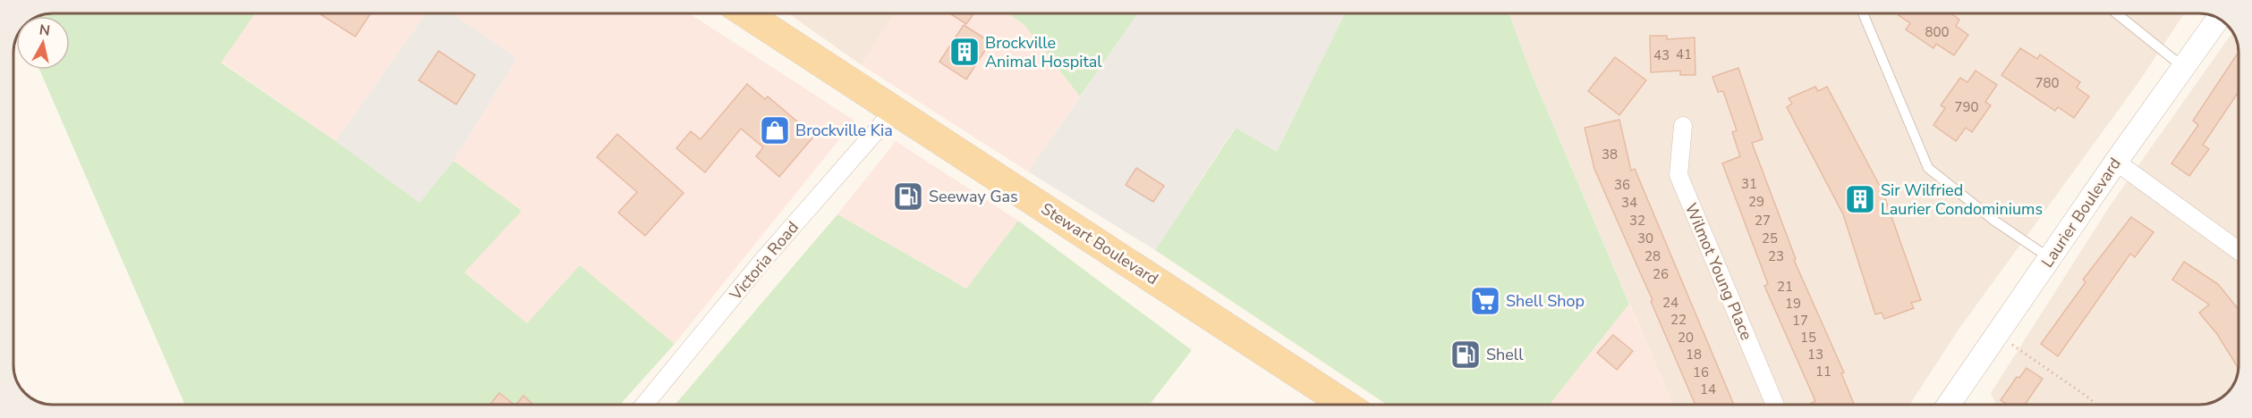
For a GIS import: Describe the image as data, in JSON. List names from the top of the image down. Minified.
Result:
{"streets":{"main road":["Stewart Boulevard"],"street":["Laurier Boulevard","Victoria Road","Wilmot Young Place"]},"crossings":[["Stewart Boulevard","Victoria Road"]],"places":{"building":["Brockville Animal Hospital","Sir Wilfried Laurier Condominiums"],"shop":["Brockville Kia"],"fuel station":["Seeway Gas","Shell"],"supermarket":["Shell Shop"]},"house_numbers":["800","41","43","780","790","38","31","36","29","34","32","27","30","25","28","23","26","21","24","19","22","17","20","15","18","13","11","16","14"],"north":"top"}
